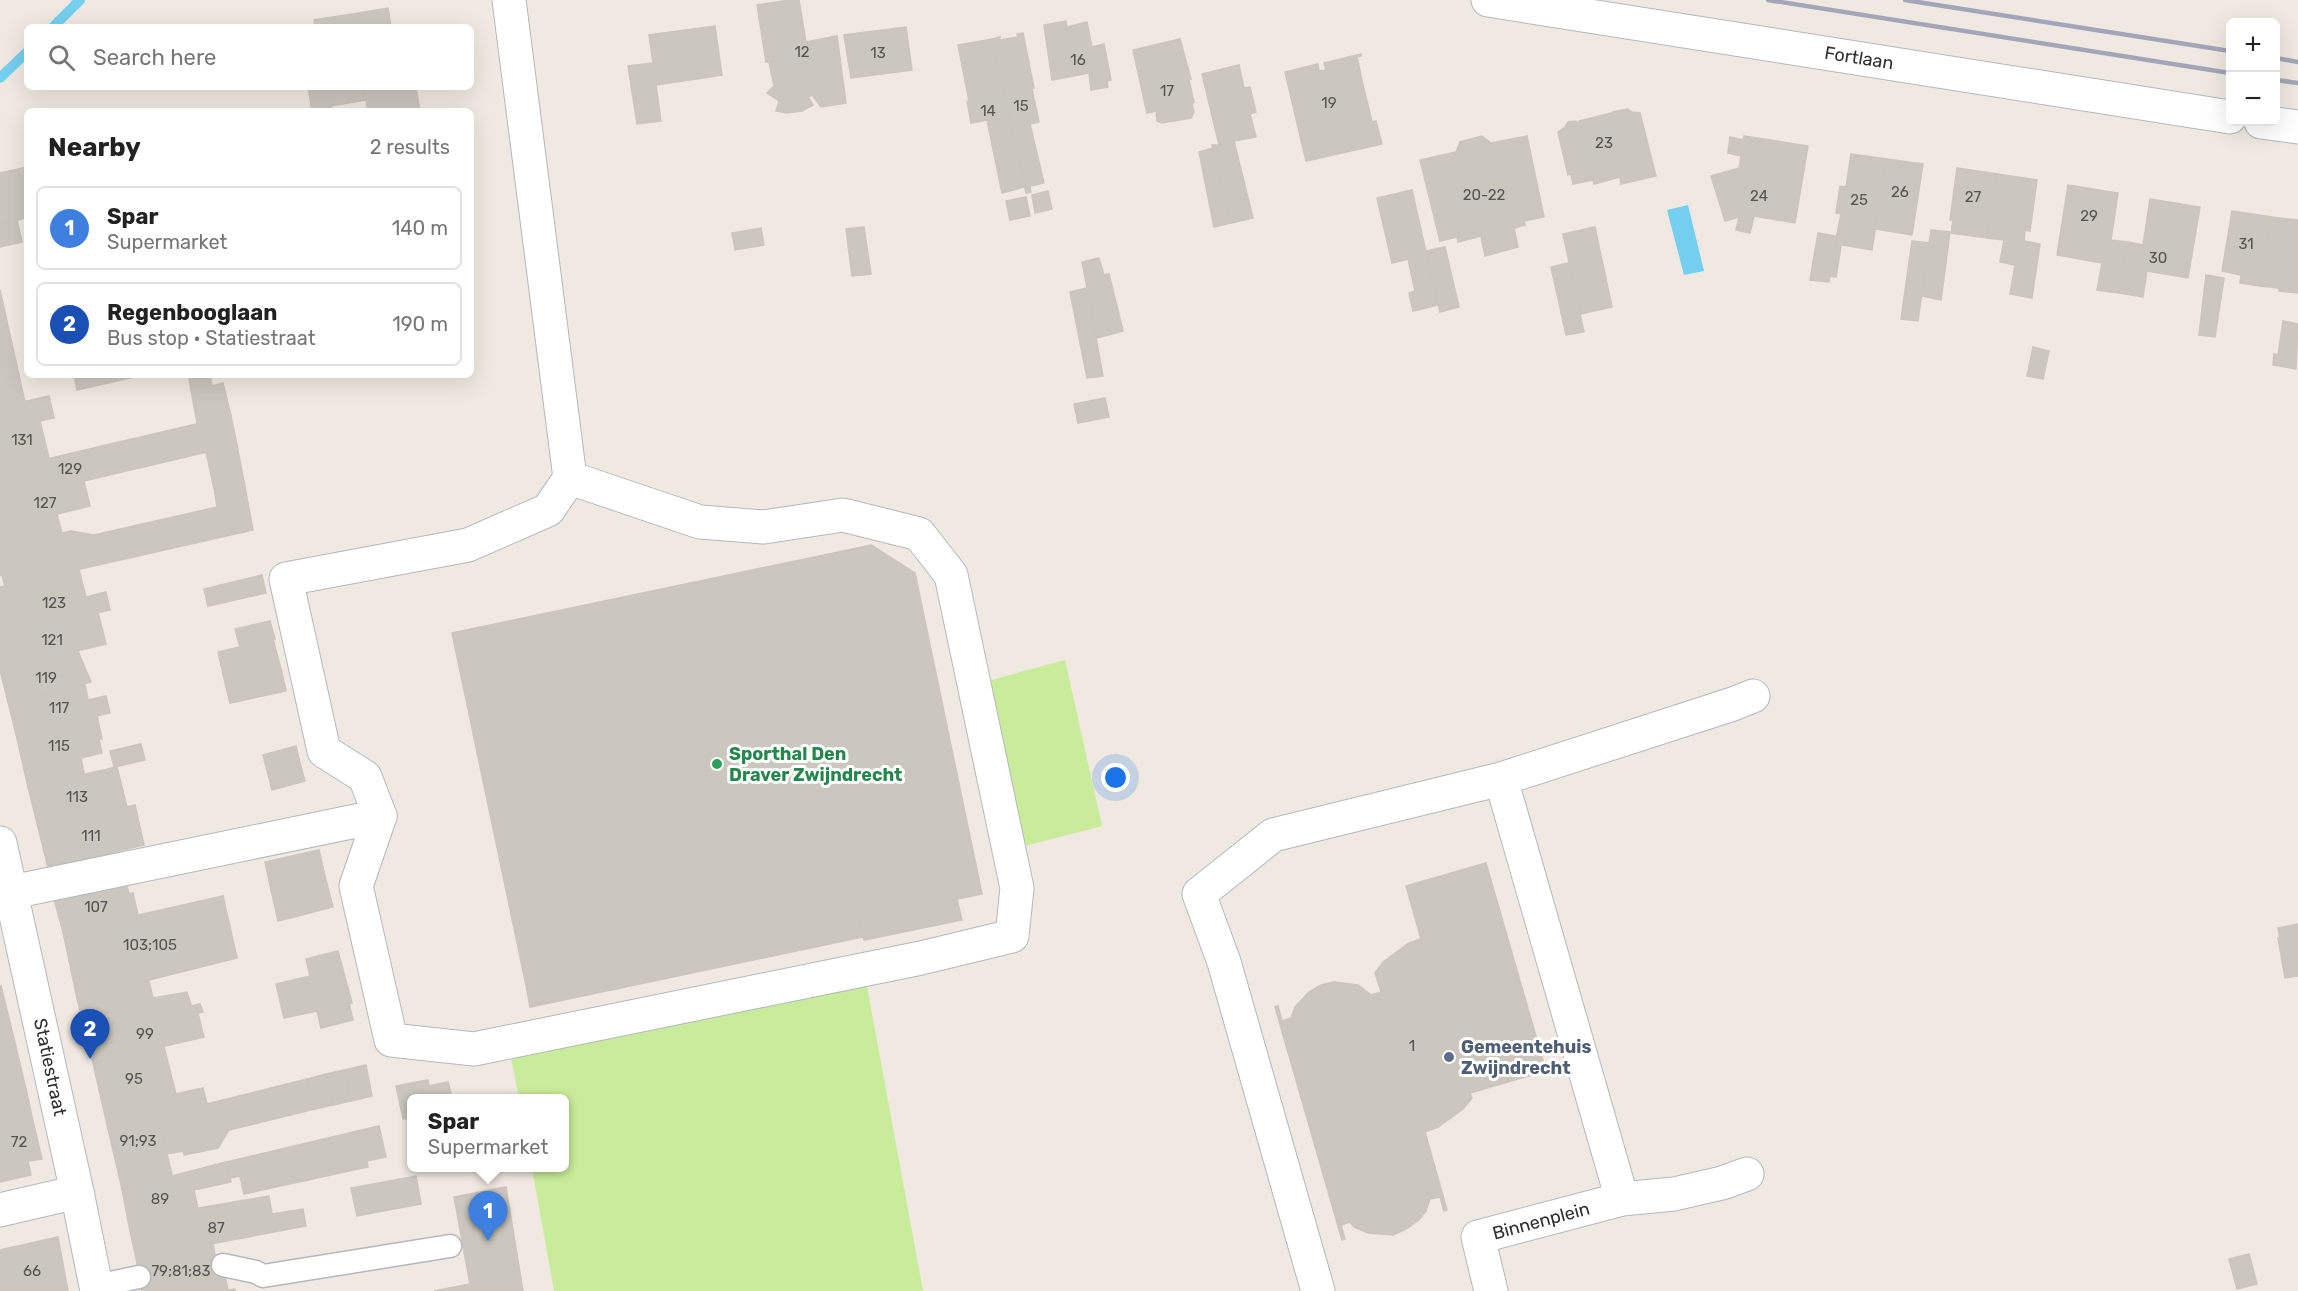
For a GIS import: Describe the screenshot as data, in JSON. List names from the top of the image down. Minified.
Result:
{"streets":{"street":["Fortlaan","Statiestraat","Binnenplein"]},"places":["Sporthal Den Draver Zwijndrecht","Gemeentehuis Zwijndrecht"],"house_numbers":["12","13","16","17","19","15","14","23","26","20-22","24","27","25","29","31","30","131","129","127","123","121","119","117","115","113","111","107","103;105","99","1","95","91;93","72","89","87","66","79;81;83"],"page":{"map_buttons":["+","−"],"search":"Search here","heading":["Nearby","2 results"],"list":[{"mark":"1","name":"Spar","note":"Supermarket","value":"140 m"},{"mark":"2","name":"Regenbooglaan","note":"Bus stop · Statiestraat","value":"190 m"}],"pins":["2","1"],"popup":["Spar","Supermarket"]}}
